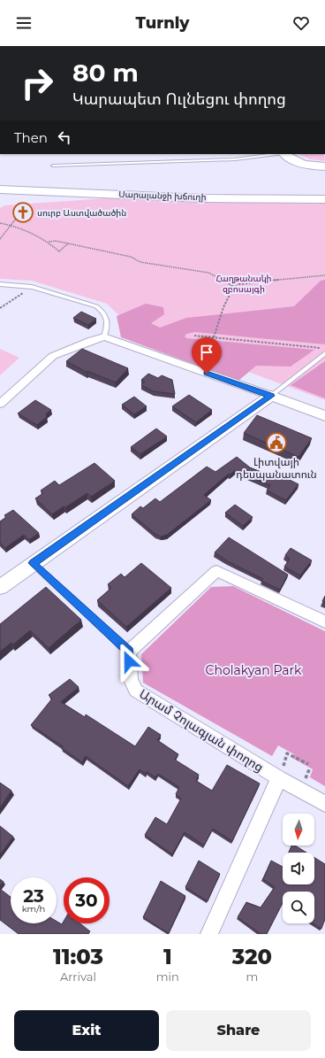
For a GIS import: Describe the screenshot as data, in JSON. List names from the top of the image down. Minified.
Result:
{"streets":{"main road":["Սարալանջի խճուղի"],"street":["Արամ Չոլագյան փողոց"]},"parks":["Հաղթանակի զբոսայգի","Cholakyan Park"],"places":{"church":["սուրբ Աստվածածին"],"public building":["Լիտվայի դեսպանատուն"]},"north":"bottom","page":{"header":"Turnly","turn":["80 m","Կարապետ Ուլնեցու փողոց"],"then":"Then","speed":"23 km/h","limit":"30","eta":["11:03","Arrival","1","min","320","m"],"buttons":["Exit","Share"]}}
